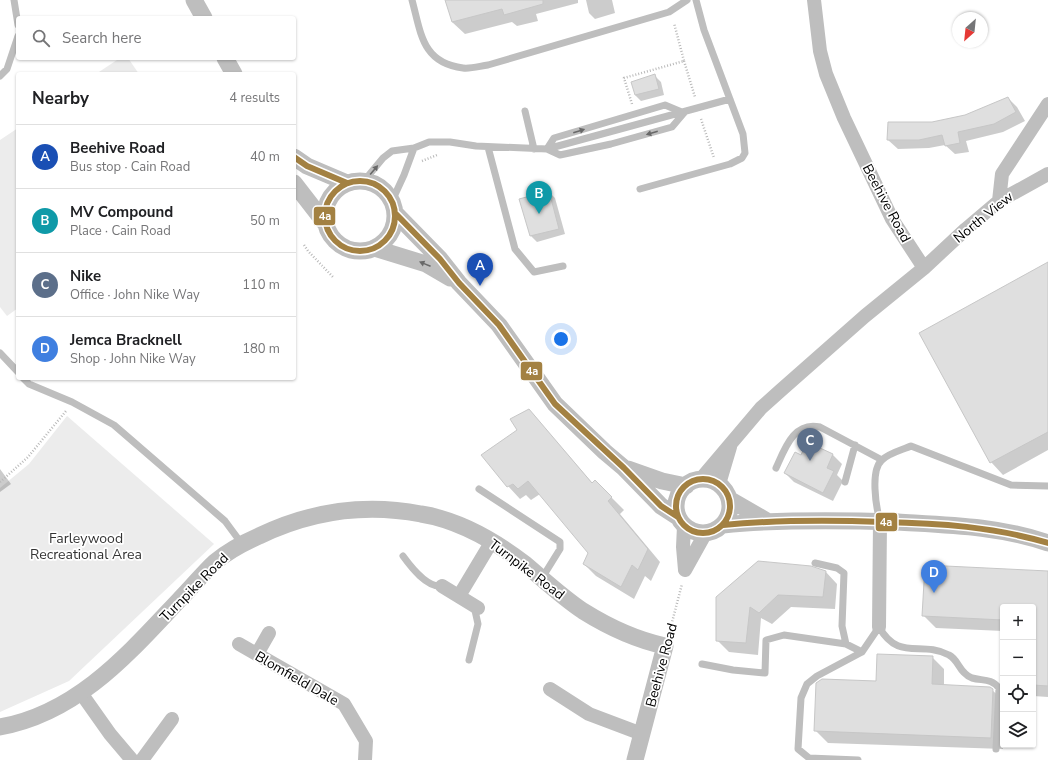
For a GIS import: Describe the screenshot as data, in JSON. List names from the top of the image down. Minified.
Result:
{"streets":{"street":["Beehive Road","North View","Turnpike Road","Blomfield Dale"]},"crossings":[["Beehive Road","North View"],["Beehive Road","Turnpike Road"]],"parks":["Farleywood Recreational Area"],"lines":["transit line 4a"],"north":"bottom left","page":{"search":"Search here","heading":["Nearby","4 results"],"list":[{"mark":"A","name":"Beehive Road","note":"Bus stop · Cain Road","value":"40 m"},{"mark":"B","name":"MV Compound","note":"Place · Cain Road","value":"50 m"},{"mark":"C","name":"Nike","note":"Office · John Nike Way","value":"110 m"},{"mark":"D","name":"Jemca Bracknell","note":"Shop · John Nike Way","value":"180 m"}],"pins":["B","A","C","D"],"map_buttons":["+","−"]}}
